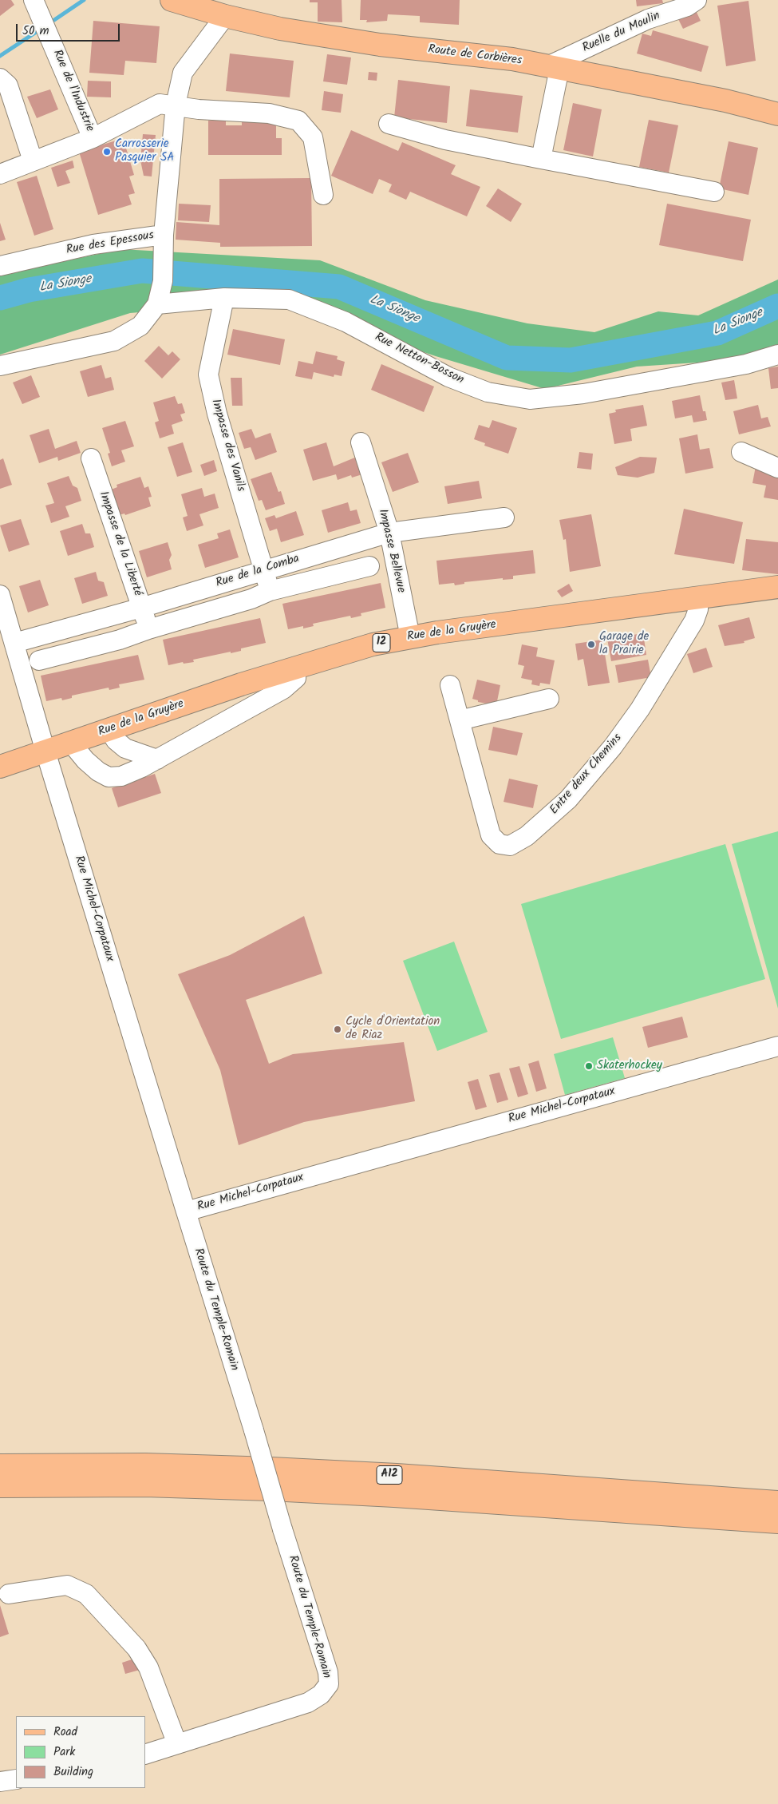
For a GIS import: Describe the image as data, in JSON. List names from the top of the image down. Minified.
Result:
{"streets":{"main road":["Route de Corbières","Rue de la Gruyère","12","A12"],"street":["Ruelle du Moulin","Rue de l'Industrie","Rue des Epessous","Rue Netton-Bosson","Impasse des Vanils","Impasse de la Liberté","Impasse Bellevue","Rue de la Comba","Entre deux Chemins","Rue Michel-Corpataux","Route du Temple-Romain"]},"crossings":[["Ruelle du Moulin","Route de Corbières"],["Route de Corbières","Rue des Epessous"],["Rue de l'Industrie","Rue des Epessous"],["Rue Netton-Bosson","Impasse des Vanils"],["Impasse des Vanils","Rue de la Comba"],["Impasse de la Liberté","Rue de la Comba"],["Impasse Bellevue","Rue de la Comba"],["Impasse Bellevue","Rue de la Gruyère"],["Rue de la Comba","Rue Michel-Corpataux"],["Rue de la Gruyère","Entre deux Chemins"],["Rue de la Gruyère","Rue Michel-Corpataux"],["Rue Michel-Corpataux","Route du Temple-Romain"]],"water":["La Sionge"],"places":["Carrosserie Pasquier SA","Garage de la Prairie","Cycle d'Orientation de Riaz","Skaterhockey"],"legend":["Road","Park","Building"],"scale_bar":"50 m"}
